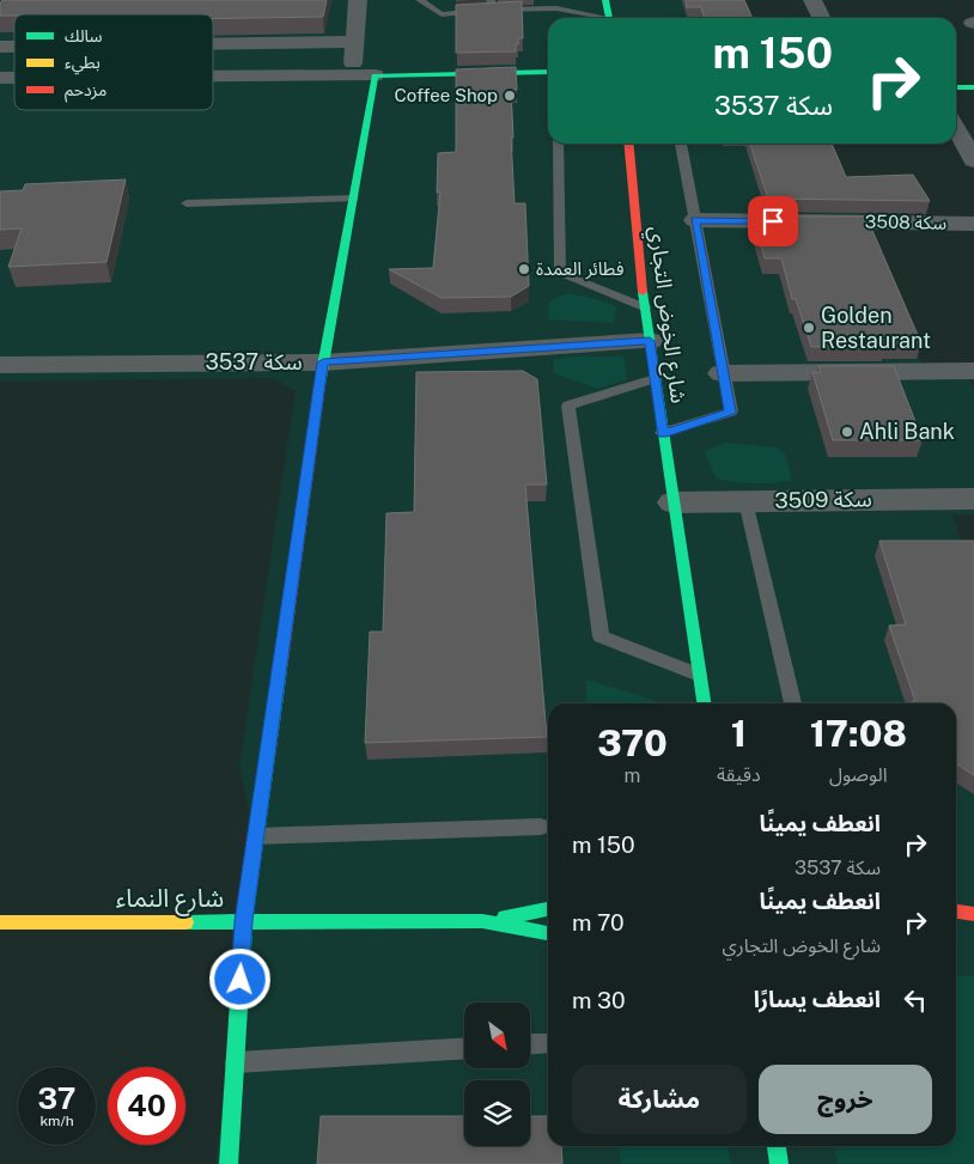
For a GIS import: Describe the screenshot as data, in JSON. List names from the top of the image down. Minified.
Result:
{"streets":{"street":["سكة 3508","شارع الخوض التجاري","سكة 3537","سكة 3509","شارع النماء"]},"crossings":[["شارع الخوض التجاري","سكة 3537"],["شارع الخوض التجاري","سكة 3509"]],"places":["Coffee Shop","فطائر العمدة","Golden Restaurant","Ahli Bank"],"legend":["سالك","بطيء","مزدحم"],"north":"bottom right","page":{"turn":["150 m","سكة 3537"],"eta":["17:08","الوصول","1","دقيقة","370","m"],"list":[{"name":"انعطف يمينًا","note":"سكة 3537","value":"150 m"},{"name":"انعطف يمينًا","note":"شارع الخوض التجاري","value":"70 m"},{"name":"انعطف يسارًا","value":"30 m"}],"buttons":["خروج","مشاركة"],"speed":"37 km/h","limit":"40"}}
